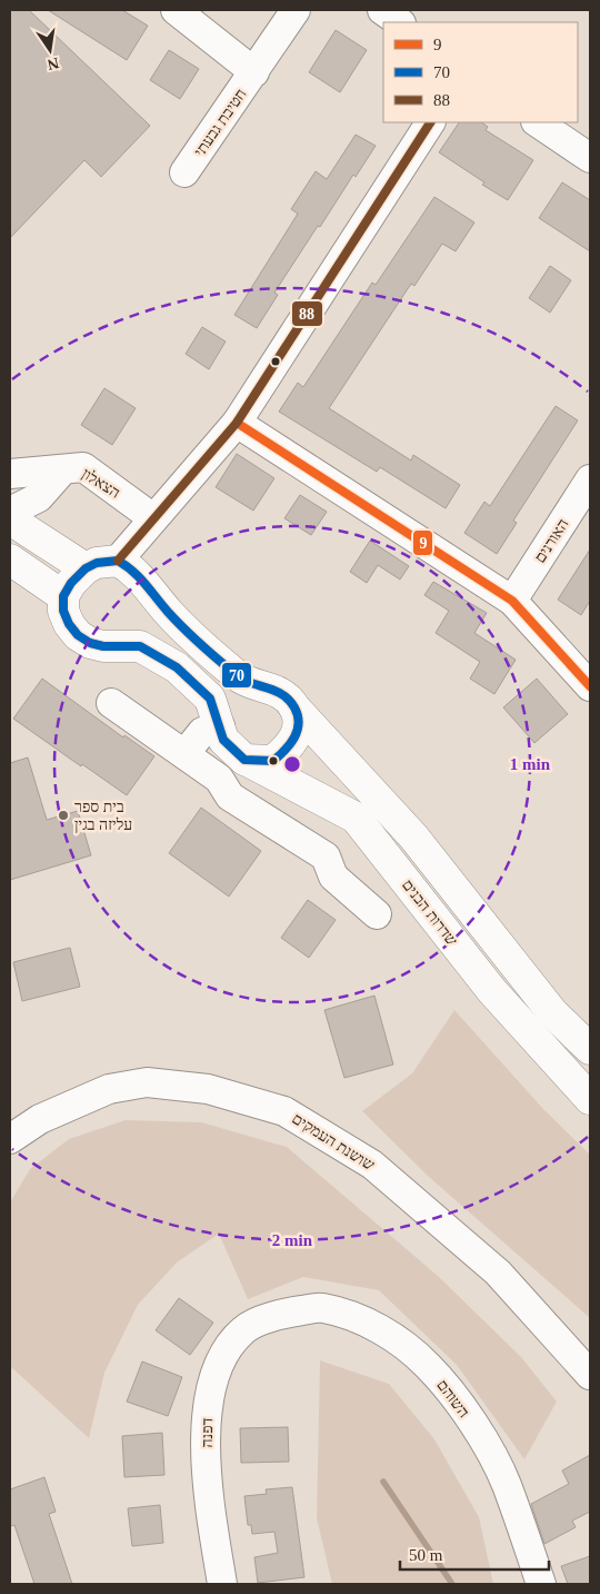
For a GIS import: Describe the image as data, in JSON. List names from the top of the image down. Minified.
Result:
{"streets":{"main road":["שדרות הבנים"],"street":["חטיבת גבעתי","הצאלון","האורנים","שושנת העמקים","השוהם","דפנה"]},"crossings":[["השוהם","דפנה"]],"places":["בית ספר עליזה בגין"],"lines":["transit line 88","transit line 9","transit line 70"],"legend":["9","70","88"],"scale_bar":"50 m","north":"bottom","rings":["1 min","2 min"]}
